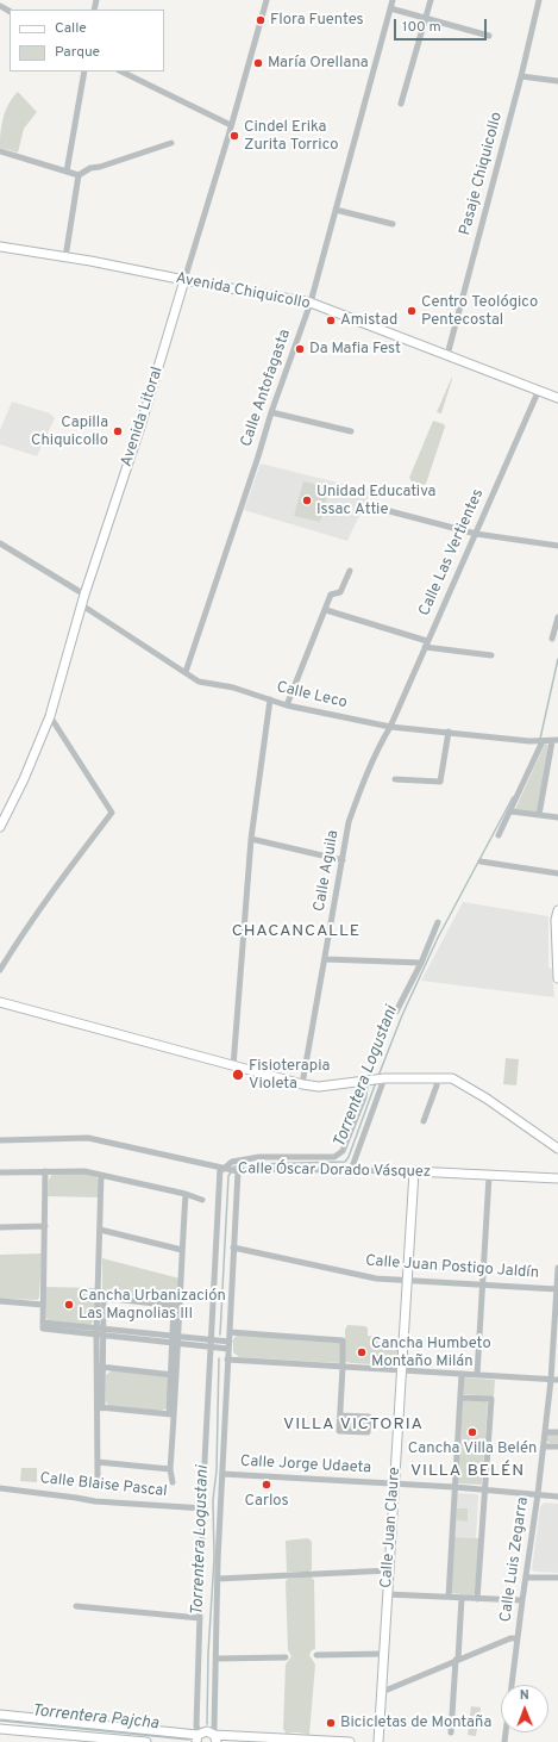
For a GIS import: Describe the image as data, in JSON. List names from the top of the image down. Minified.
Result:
{"streets":{"main road":["Avenida Chiquicollo","Avenida Litoral","Calle Óscar Dorado Vásquez","Calle Juan Claure"],"street":["Pasaje Chiquicollo","Calle Antofagasta","Calle Las Vertientes","Calle Leco","Calle Aguila","Calle Juan Postigo Jaldín","Calle Jorge Udaeta","Calle Blaise Pascal","Calle Luis Zegarra"]},"crossings":[["Pasaje Chiquicollo","Avenida Chiquicollo"],["Avenida Chiquicollo","Calle Antofagasta"],["Avenida Chiquicollo","Avenida Litoral"],["Avenida Chiquicollo","Calle Las Vertientes"],["Calle Antofagasta","Calle Leco"],["Avenida Litoral","Calle Leco"],["Calle Las Vertientes","Calle Leco"],["Calle Las Vertientes","Calle Aguila"],["Calle Leco","Calle Aguila"],["Calle Óscar Dorado Vásquez","Calle Juan Claure"],["Calle Juan Postigo Jaldín","Calle Juan Claure"],["Calle Juan Postigo Jaldín","Calle Luis Zegarra"],["Calle Jorge Udaeta","Calle Juan Claure"],["Calle Jorge Udaeta","Calle Luis Zegarra"]],"districts":["CHACANCALLE","VILLA VICTORIA","VILLA BELÉN"],"water":["Torrentera Logustani","Torrentera Pajcha"],"places":["Flora Fuentes","María Orellana","Cindel Erika Zurita Torrico","Centro Teológico Pentecostal","Amistad","Da Mafia Fest","Capilla Chiquicollo","Unidad Educativa Issac Attie","Fisioterapia Violeta","Cancha Urbanización Las Magnolias III","Cancha Humbeto Montaño Milán","Cancha Villa Belén","Carlos","Bicicletas de Montaña"],"legend":["Calle","Parque"],"scale_bar":"100 m","north":"top"}
